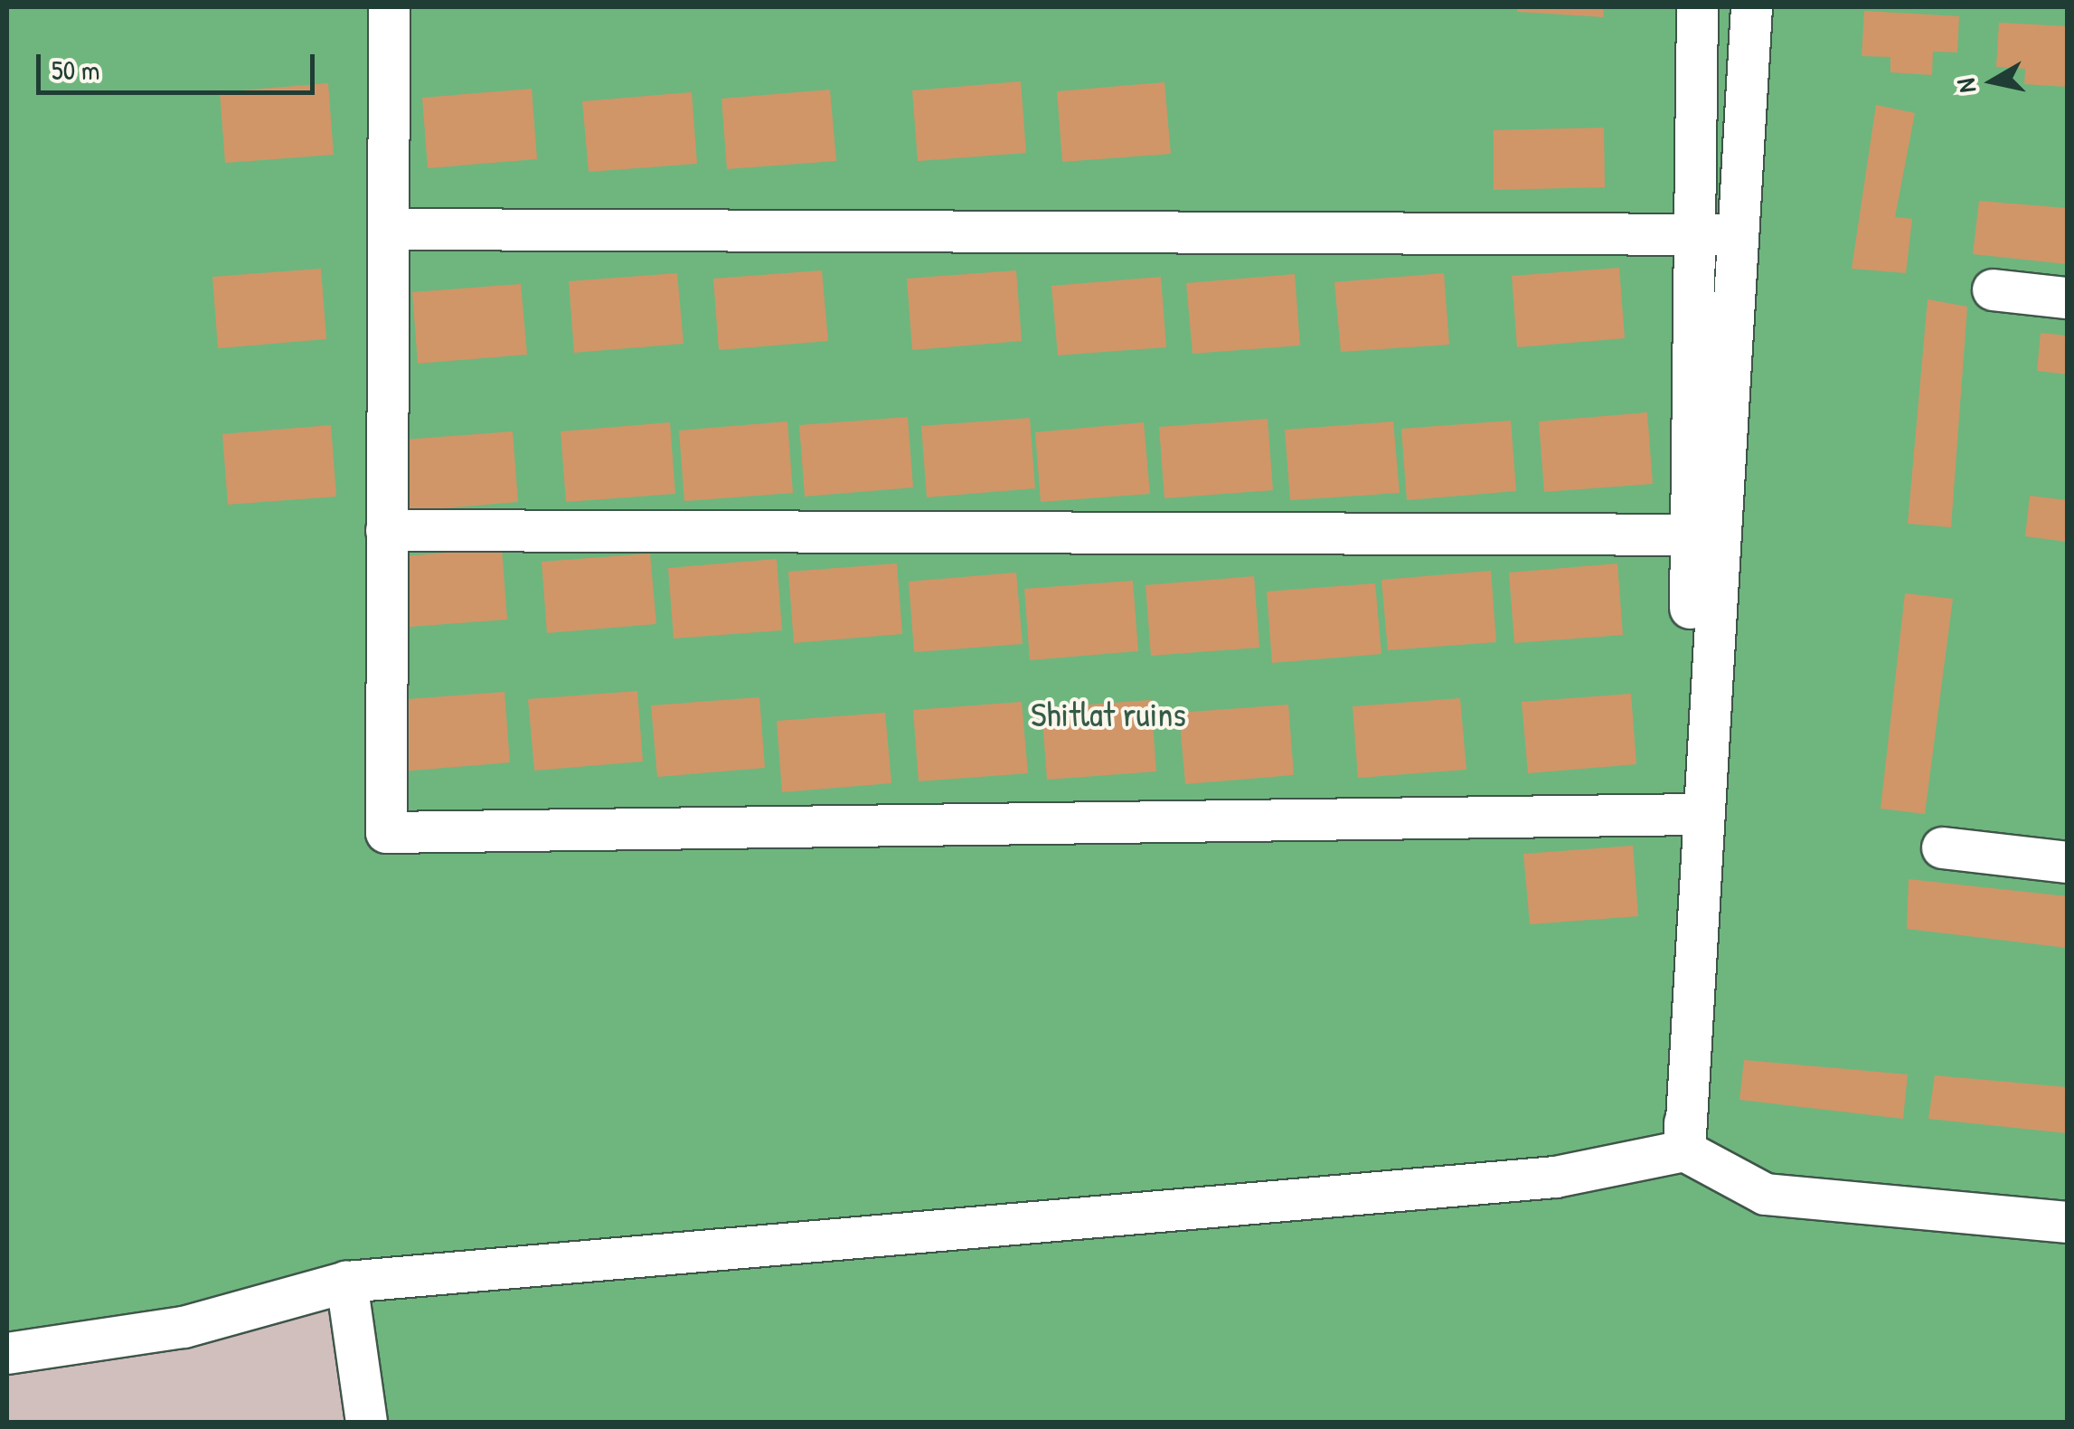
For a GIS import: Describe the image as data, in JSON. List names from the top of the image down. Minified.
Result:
{"parks":["Shitlat ruins"],"scale_bar":"50 m","north":"left"}
